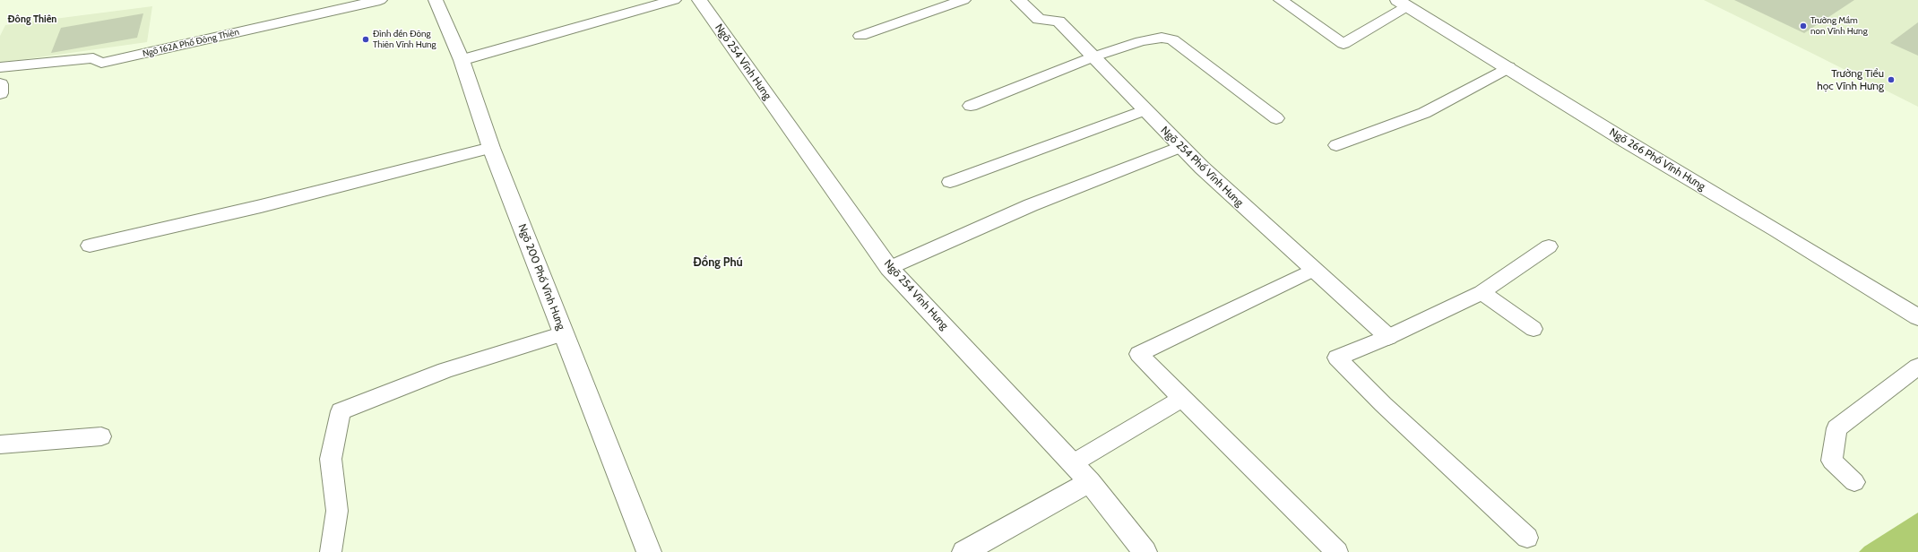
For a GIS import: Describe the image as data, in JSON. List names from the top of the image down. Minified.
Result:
{"streets":{"street":["Ngõ 254 Vĩnh Hưng","Ngõ 266 Phố Vĩnh Hưng","Ngõ 254 Phố Vĩnh Hưng","Ngõ 200 Phố Vĩnh Hưng"],"lane":["Ngõ 162A Phố Đông Thiên"]},"districts":["Đông Thiên","Đồng Phú"],"places":["Trường Mầm non Vĩnh Hưng","Đình đền Đông Thiên Vĩnh Hưng","Trường Tiểu học Vĩnh Hưng"]}
